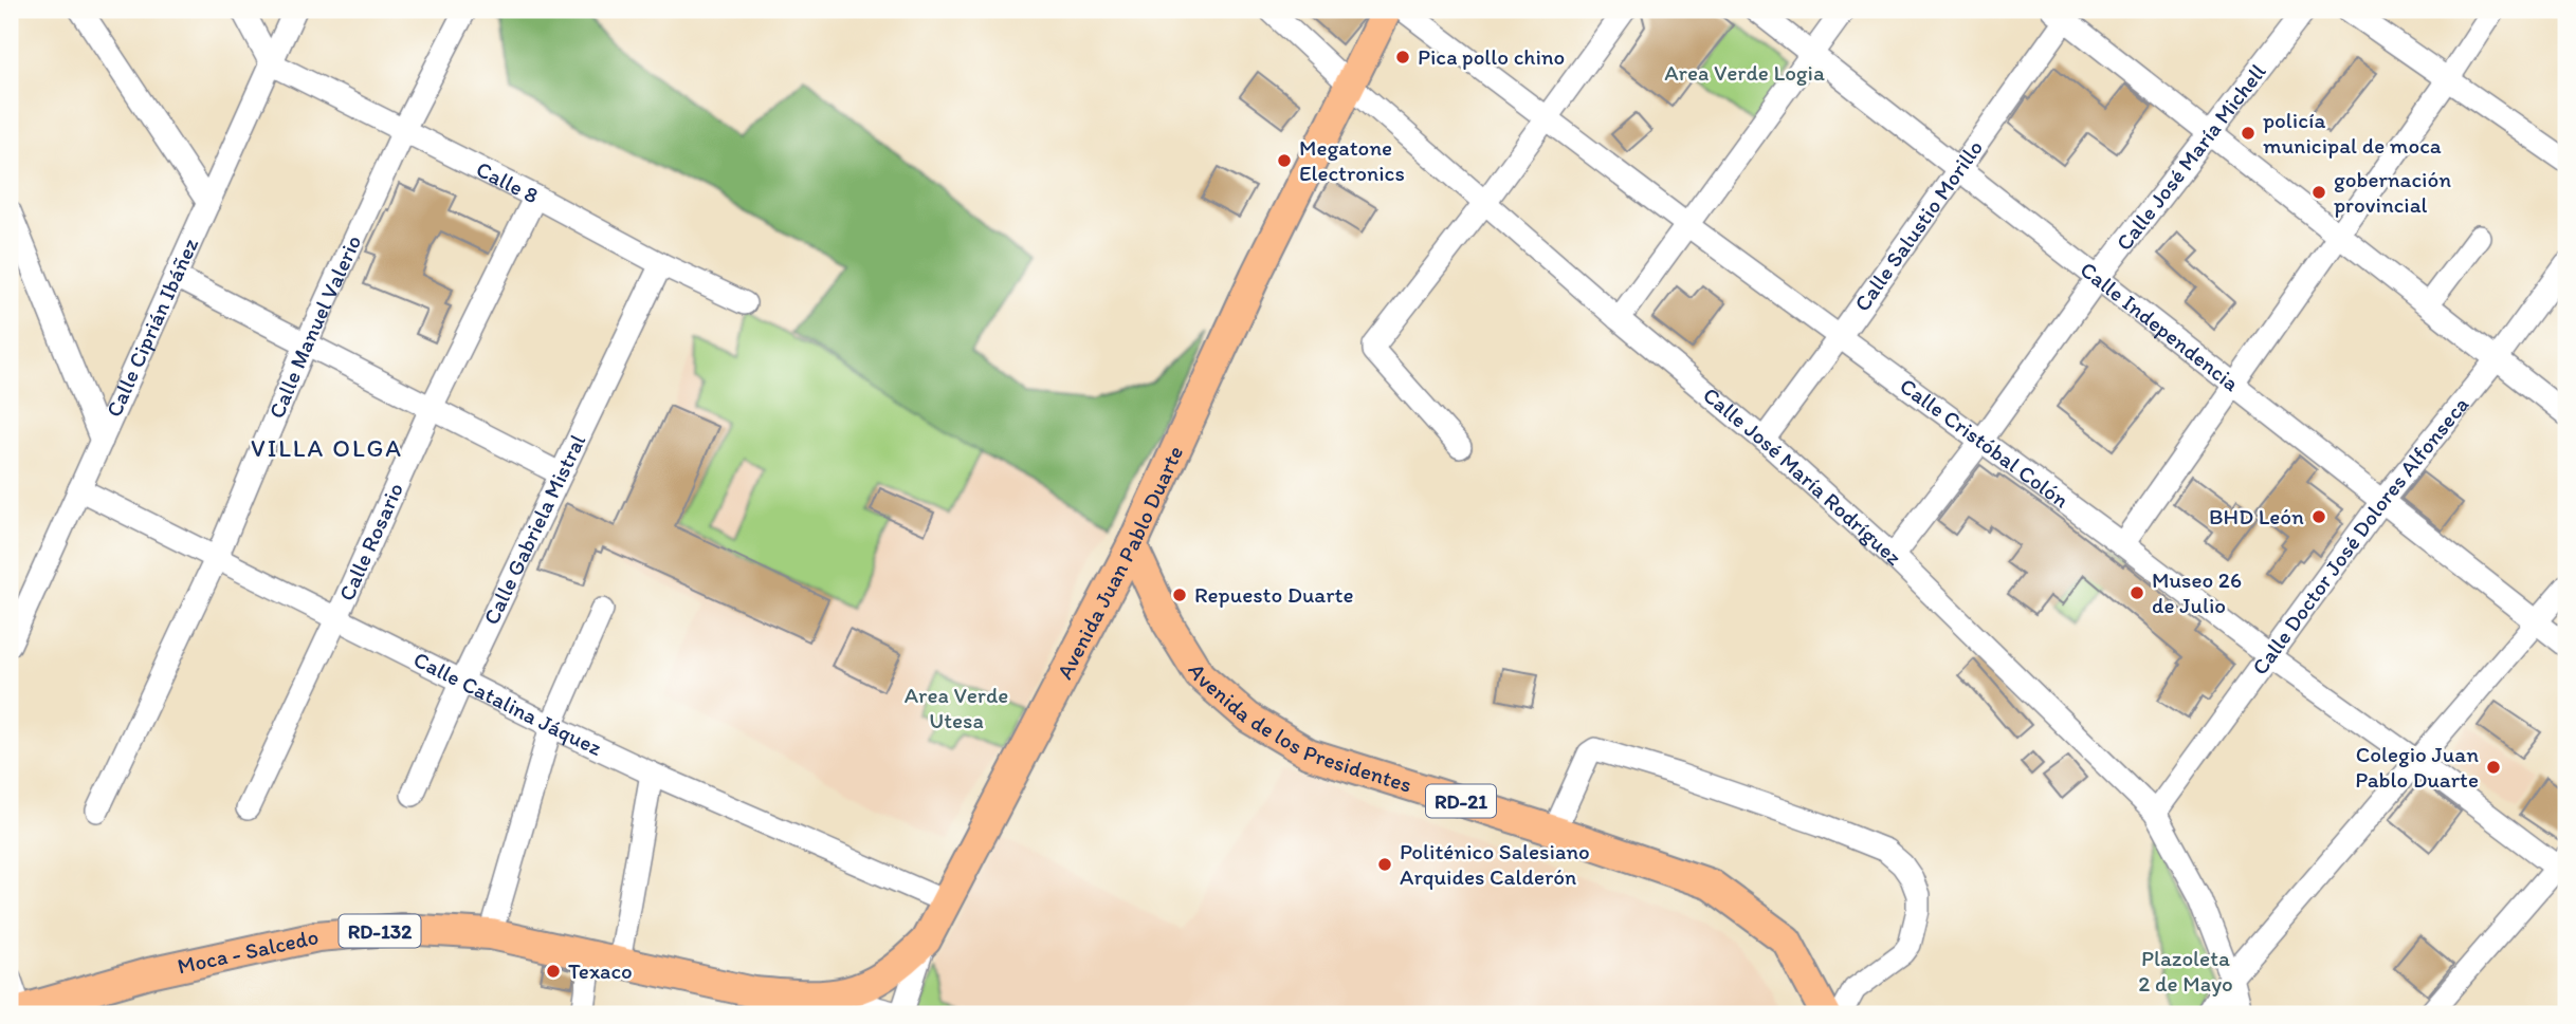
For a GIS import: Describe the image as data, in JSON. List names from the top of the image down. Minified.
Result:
{"streets":{"main road":["Avenida Juan Pablo Duarte","Avenida de los Presidentes","RD-21","RD-132","Moca - Salcedo"],"street":["Calle José María Michell","Calle 8","Calle Salustio Morillo","Calle Ciprián Ibáñez","Calle Manuel Valerio","Calle Independencia","Calle Cristóbal Colón","Calle José María Rodríguez","Calle Gabriela Mistral","Calle Doctor José Dolores Alfonseca","Calle Rosario","Calle Catalina Jáquez"]},"crossings":[["Calle José María Michell","Calle Independencia"],["Calle José María Michell","Calle Cristóbal Colón"],["Calle José María Michell","Calle José María Rodríguez"],["Calle 8","Calle Ciprián Ibáñez"],["Calle 8","Calle Manuel Valerio"],["Calle 8","Calle Gabriela Mistral"],["Calle 8","Calle Rosario"],["Calle Salustio Morillo","Calle Independencia"],["Calle Salustio Morillo","Calle Cristóbal Colón"],["Calle Salustio Morillo","Calle José María Rodríguez"],["Calle Ciprián Ibáñez","Calle Catalina Jáquez"],["Calle Manuel Valerio","Calle Catalina Jáquez"],["Calle Independencia","Calle Doctor José Dolores Alfonseca"],["Calle Cristóbal Colón","Calle Doctor José Dolores Alfonseca"],["Calle José María Rodríguez","Calle Doctor José Dolores Alfonseca"],["Calle José María Rodríguez","Avenida Juan Pablo Duarte"],["Calle Gabriela Mistral","Calle Catalina Jáquez"],["Calle Rosario","Calle Catalina Jáquez"],["Avenida Juan Pablo Duarte","Calle Catalina Jáquez"],["Avenida Juan Pablo Duarte","Avenida de los Presidentes"],["Avenida Juan Pablo Duarte","Moca - Salcedo"]],"districts":["VILLA OLGA"],"parks":["Area Verde Logia","Area Verde Utesa","Plazoleta 2 de Mayo"],"places":["Pica pollo chino","policía municipal de moca","Megatone Electronics","gobernación provincial","BHD León","Museo 26 de Julio","Repuesto Duarte","Colegio Juan Pablo Duarte","Politénico Salesiano Arquides Calderón","Texaco"]}
